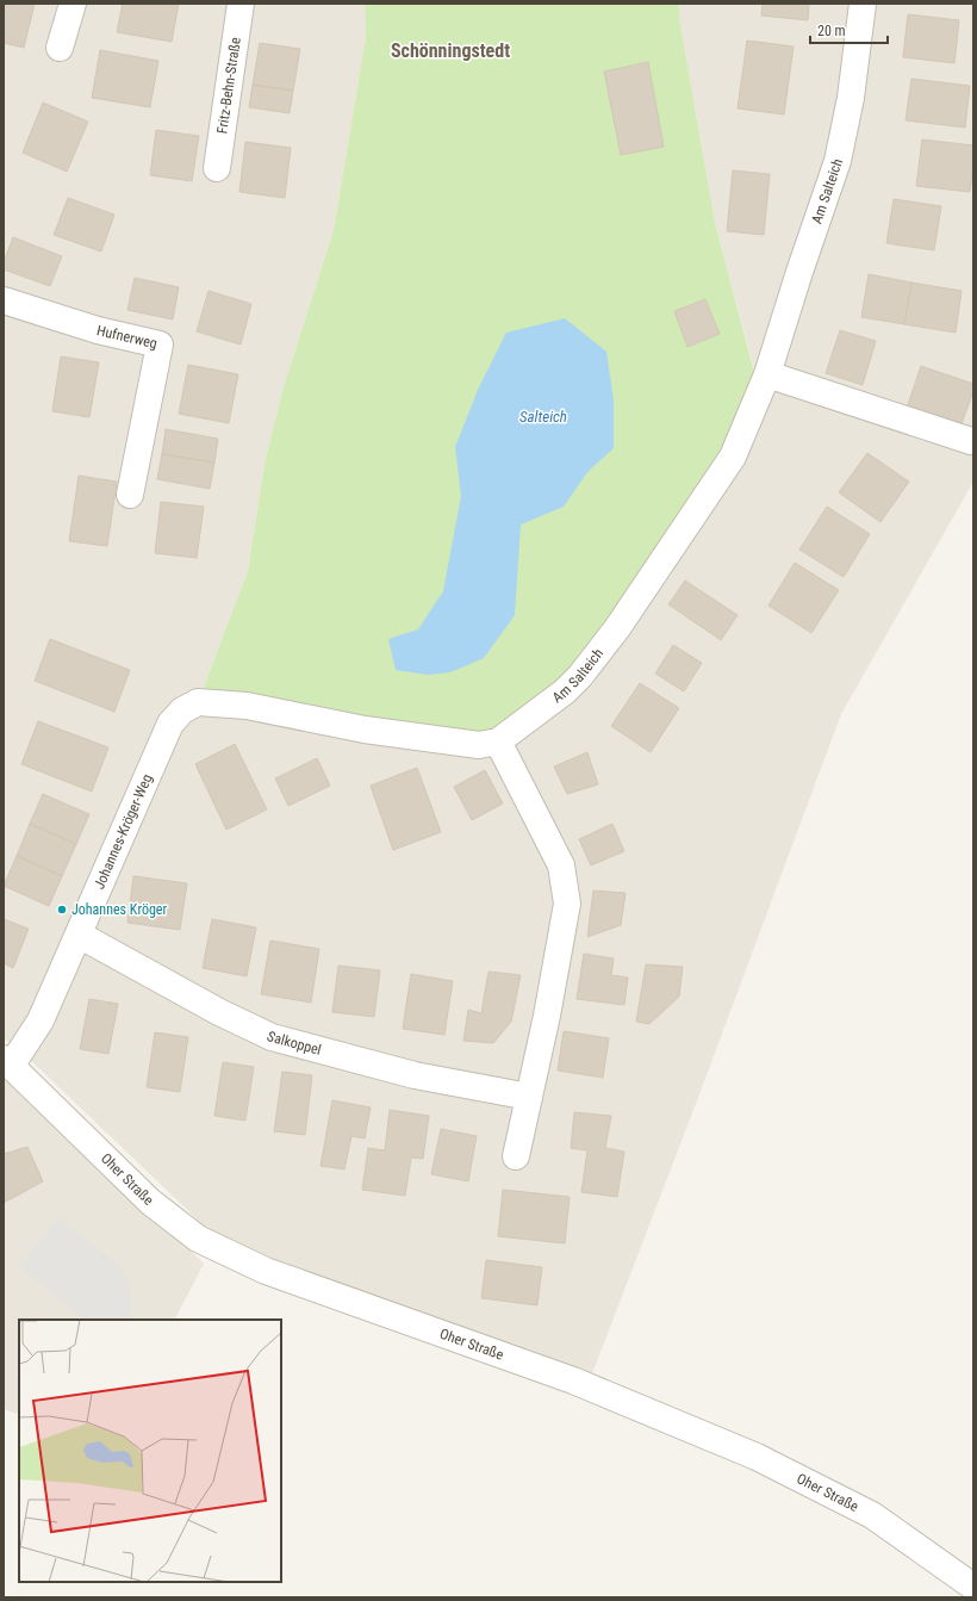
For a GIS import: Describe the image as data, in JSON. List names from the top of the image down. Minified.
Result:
{"streets":{"street":["Fritz-Behn-Straße","Am Salteich","Hufnerweg","Johannes-Kröger-Weg","Salkoppel","Oher Straße"]},"crossings":[["Am Salteich","Johannes-Kröger-Weg"],["Johannes-Kröger-Weg","Salkoppel"],["Johannes-Kröger-Weg","Oher Straße"]],"districts":["Schönningstedt"],"water":["Salteich"],"places":["Johannes Kröger"],"scale_bar":"20 m"}
